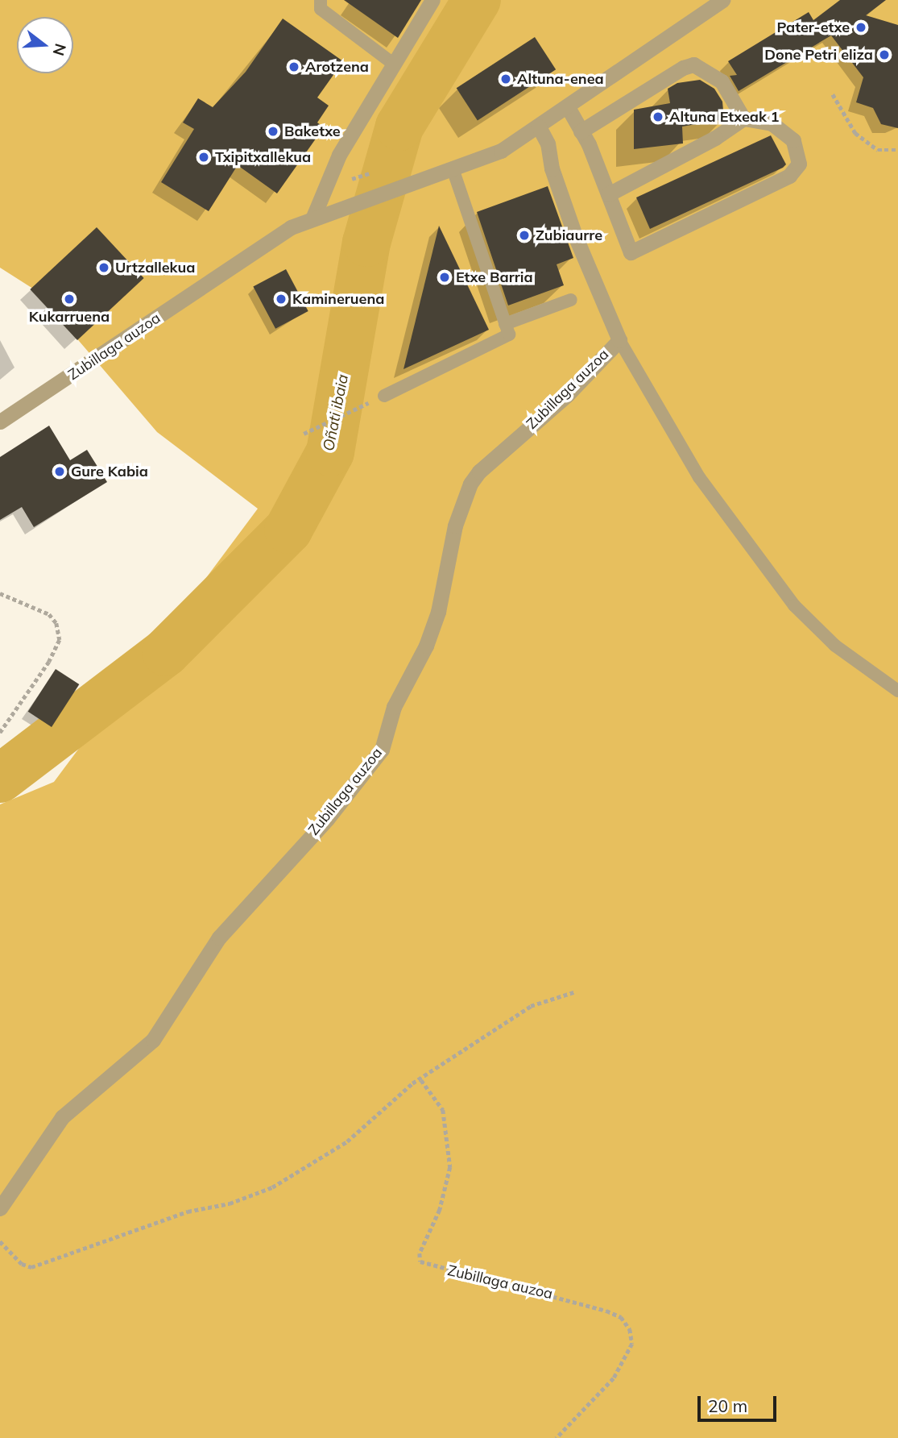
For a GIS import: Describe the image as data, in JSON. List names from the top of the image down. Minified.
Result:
{"streets":{"street":["Zubillaga auzoa"]},"water":["Oñati ibaia"],"places":["Pater-etxe","Done Petri eliza","Arotzena","Altuna-enea","Altuna Etxeak 1","Baketxe","Txipitxallekua","Zubiaurre","Urtzallekua","Etxe Barria","Kukarruena","Kamineruena","Gure Kabia"],"scale_bar":"20 m","north":"right"}
